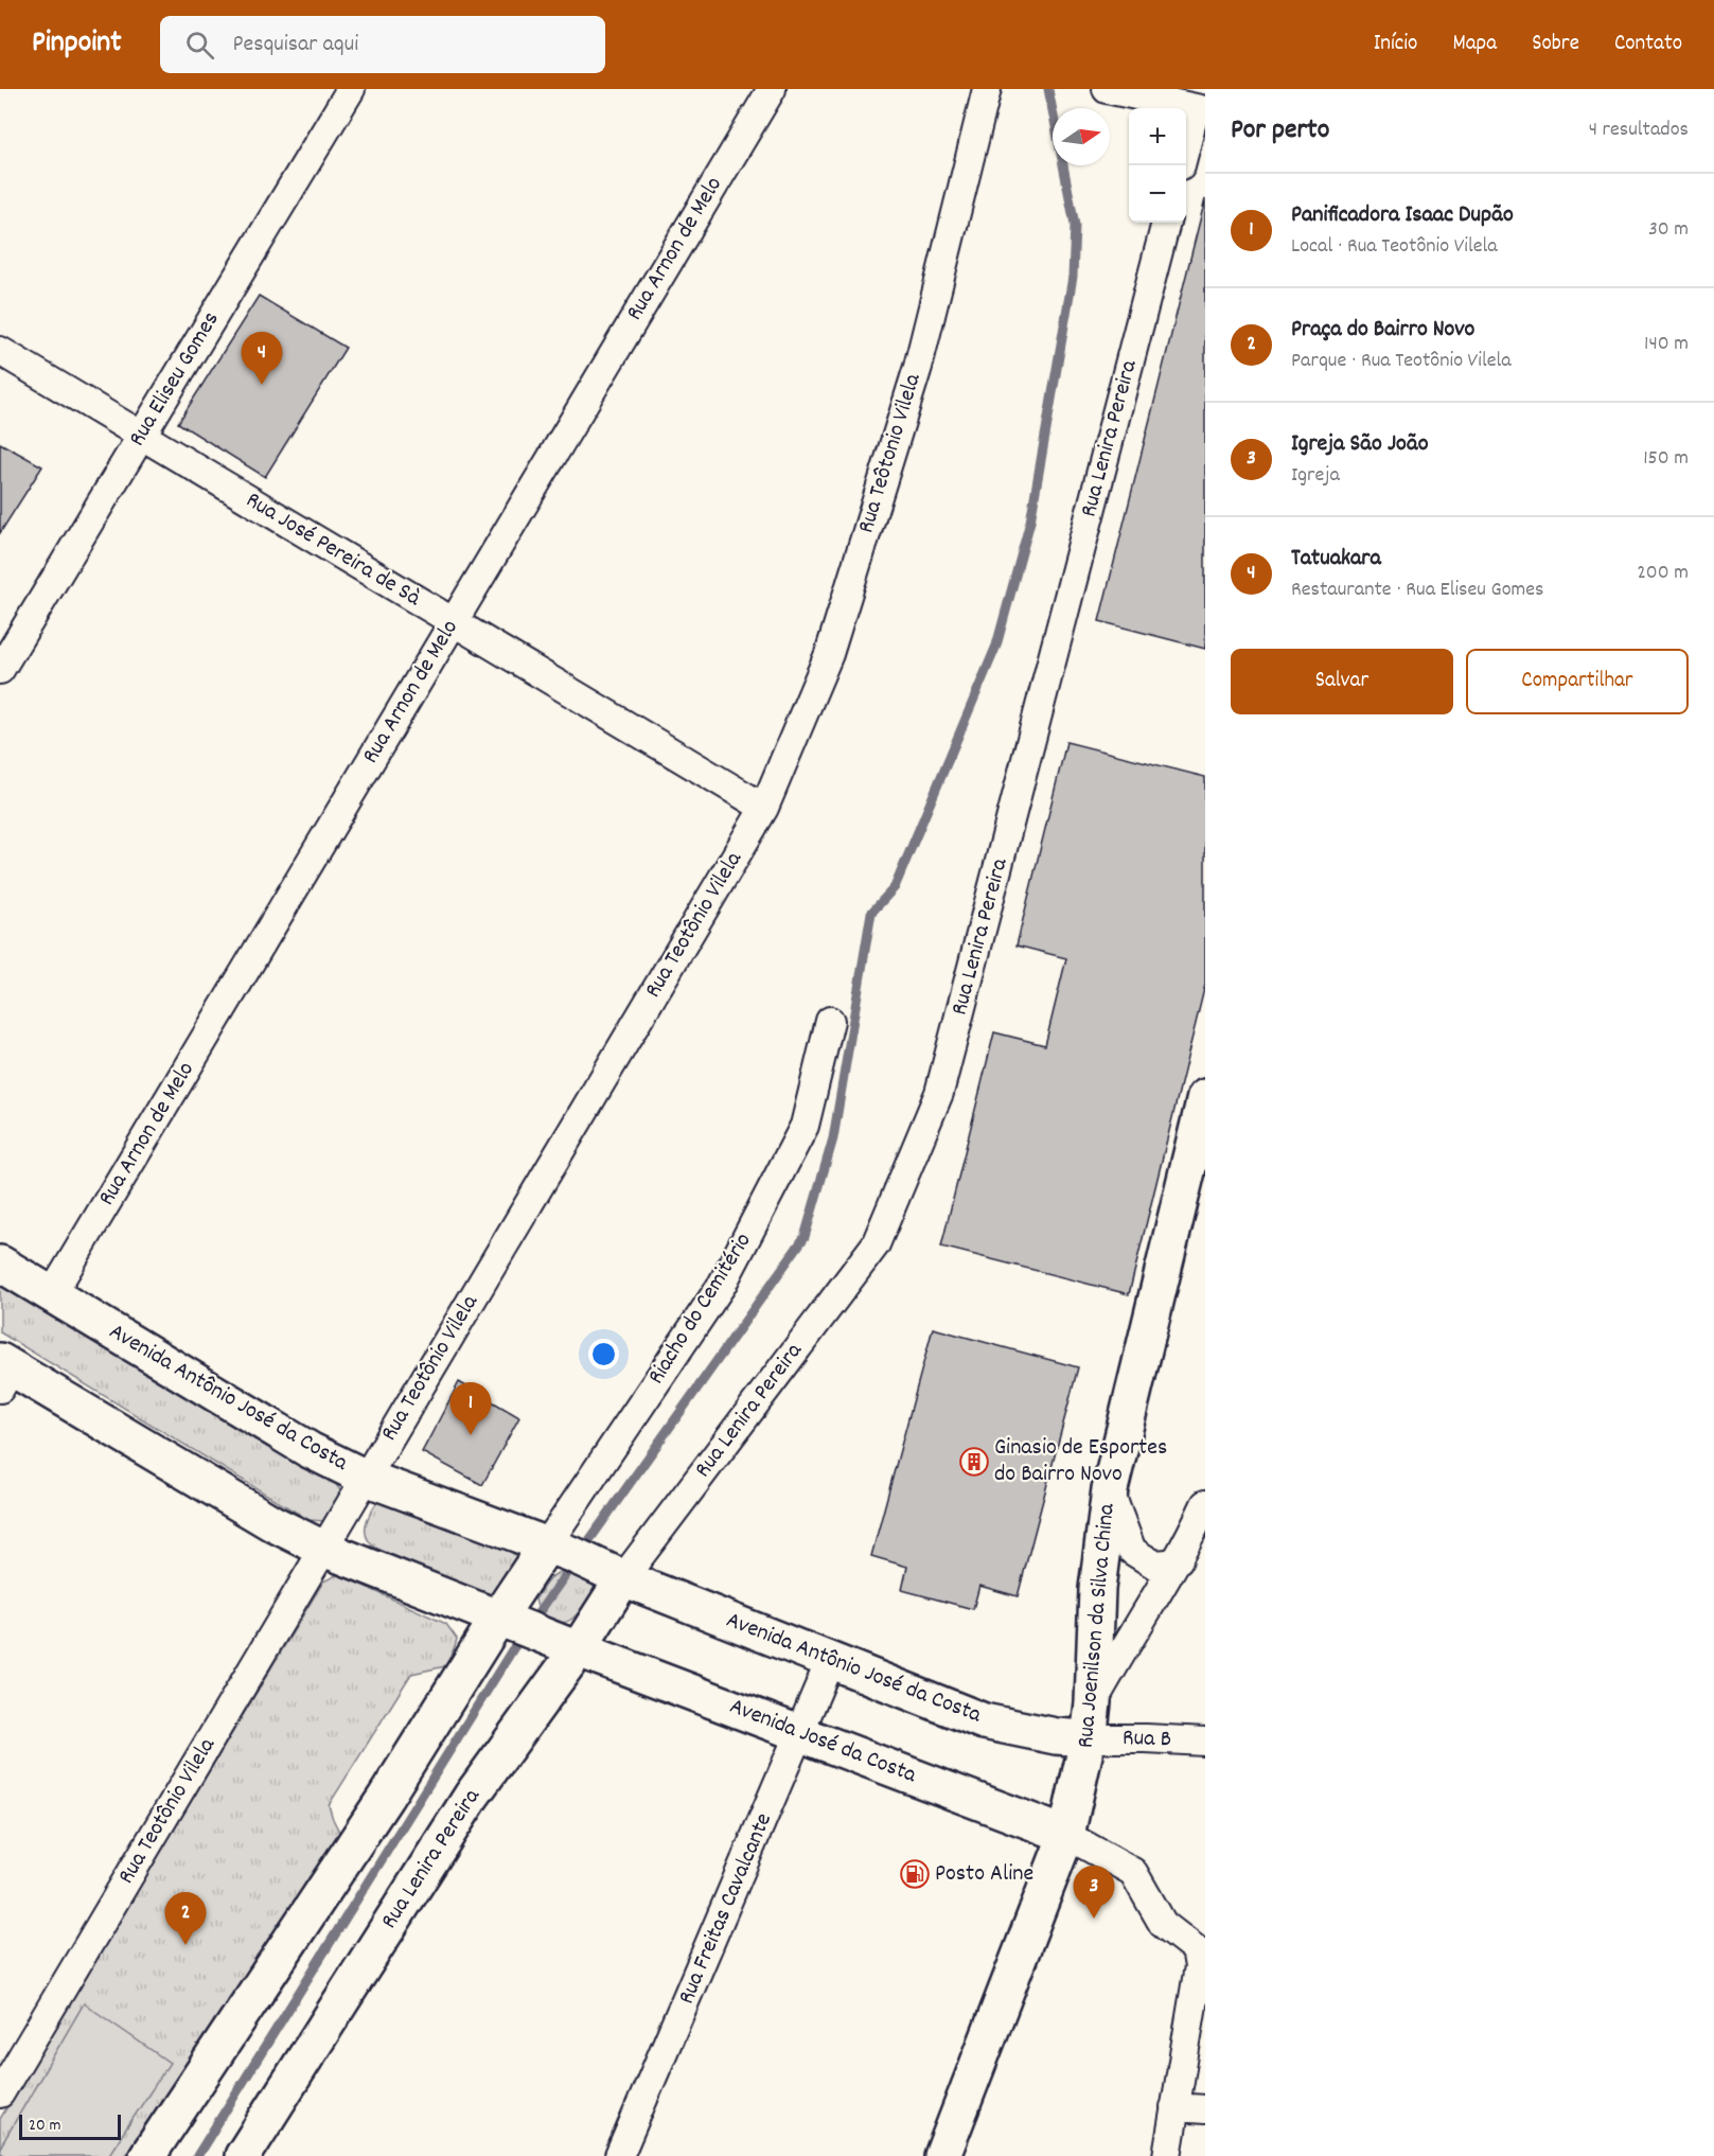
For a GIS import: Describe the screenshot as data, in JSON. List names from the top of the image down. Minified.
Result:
{"streets":{"main road":["Rua Lenira Pereira","Avenida Antônio José da Costa","Rua Joenilson da Silva China","Avenida José da Costa"],"street":["Rua Arnon de Melo","Rua Eliseu Gomes","Rua Teôtonio Vilela","Rua José Pereira de Sà","Rua Teotônio Vilela","Riacho do Cemitério","Rua B","Rua Freitas Cavalcante"]},"crossings":[["Rua Arnon de Melo","Rua José Pereira de Sà"],["Rua Arnon de Melo","Avenida Antônio José da Costa"],["Rua Eliseu Gomes","Rua José Pereira de Sà"],["Rua Lenira Pereira","Avenida Antônio José da Costa"],["Rua Lenira Pereira","Avenida José da Costa"],["Rua Teôtonio Vilela","Rua José Pereira de Sà"],["Rua Teôtonio Vilela","Rua Teotônio Vilela"],["Rua José Pereira de Sà","Rua Teotônio Vilela"],["Rua Teotônio Vilela","Avenida Antônio José da Costa"],["Riacho do Cemitério","Avenida Antônio José da Costa"],["Avenida Antônio José da Costa","Rua Joenilson da Silva China"],["Avenida Antônio José da Costa","Rua B"],["Avenida Antônio José da Costa","Rua Freitas Cavalcante"],["Rua Joenilson da Silva China","Rua B"],["Rua Joenilson da Silva China","Avenida José da Costa"],["Avenida José da Costa","Rua Freitas Cavalcante"]],"places":{"building":["Ginasio de Esportes do Bairro Novo"],"fuel station":["Posto Aline"]},"scale_bar":"20 m","north":"right","page":{"header":"Pinpoint","search":"Pesquisar aqui","nav":["Início","Mapa","Sobre","Contato"],"heading":["Por perto","4 resultados"],"map_buttons":["+","−"],"list":[{"mark":"1","name":"Panificadora Isaac Dupão","note":"Local · Rua Teotônio Vilela","value":"30 m"},{"mark":"2","name":"Praça do Bairro Novo","note":"Parque · Rua Teotônio Vilela","value":"140 m"},{"mark":"3","name":"Igreja São João","note":"Igreja","value":"150 m"},{"mark":"4","name":"Tatuakara","note":"Restaurante · Rua Eliseu Gomes","value":"200 m"}],"pins":["4","1","3","2"],"buttons":["Salvar","Compartilhar"],"scale":"20 m"}}
